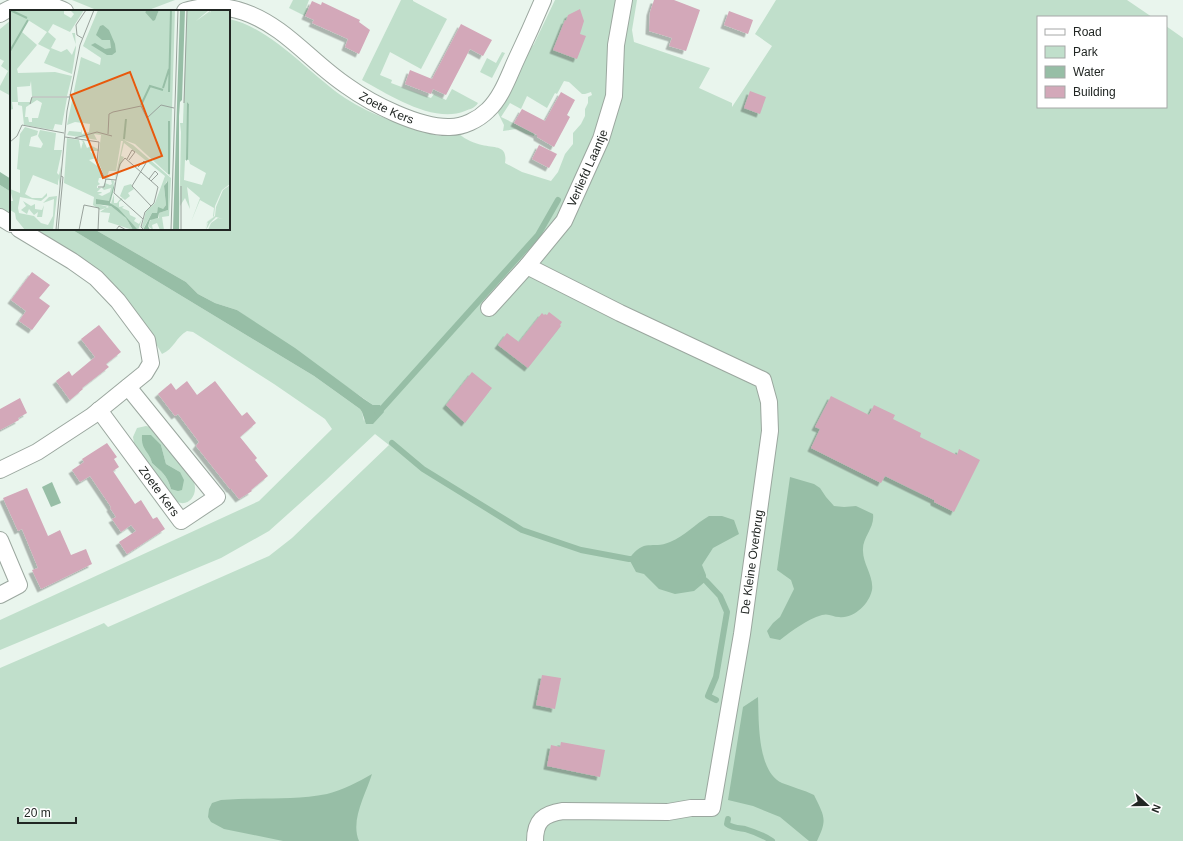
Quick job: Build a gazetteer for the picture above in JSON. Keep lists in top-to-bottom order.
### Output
{
  "streets": {
    "street": ["Zoete Kers", "Verliefd Laantje", "De Kleine Overbrug"]
  },
  "crossings": [
    ["Verliefd Laantje", "De Kleine Overbrug"]
  ],
  "legend": [
    "Road",
    "Park",
    "Water",
    "Building"
  ],
  "scale_bar": "20 m",
  "north": "right"
}
